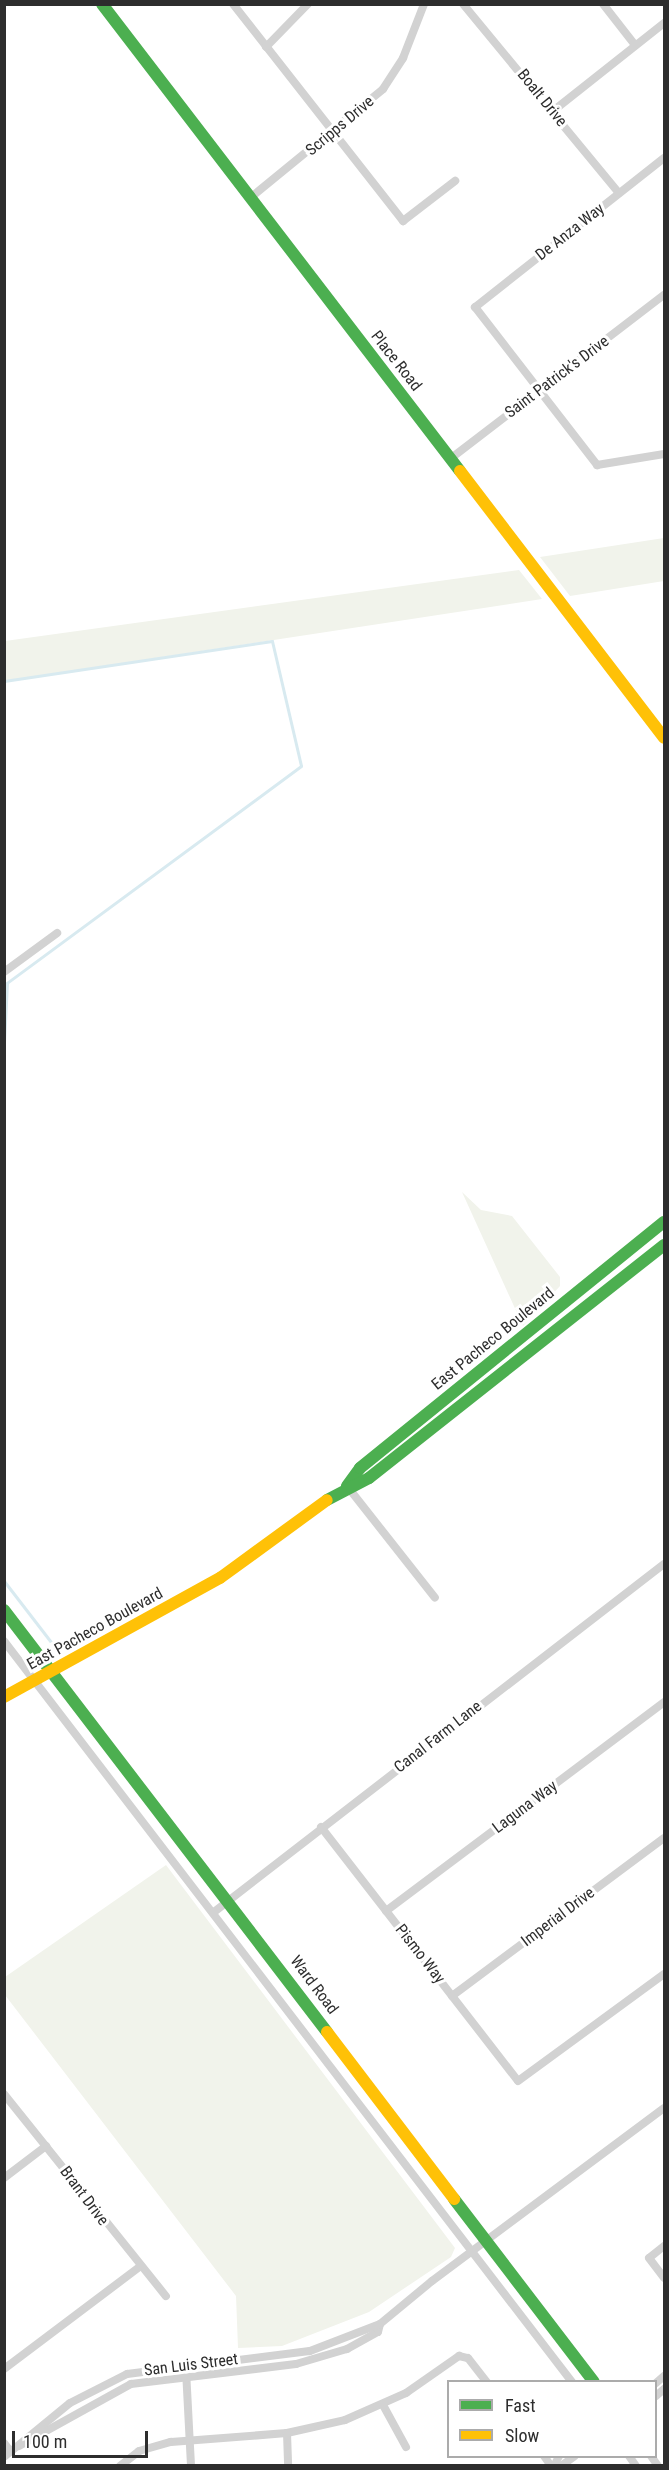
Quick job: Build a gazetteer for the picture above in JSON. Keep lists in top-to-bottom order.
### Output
{
  "streets": {
    "main road": ["Place Road", "East Pacheco Boulevard", "Ward Road"],
    "street": [
      "Boalt Drive",
      "Scripps Drive",
      "De Anza Way",
      "Saint Patrick's Drive",
      "Canal Farm Lane",
      "Laguna Way",
      "Imperial Drive",
      "Pismo Way",
      "Brant Drive",
      "San Luis Street"
    ]
  },
  "crossings": [
    ["Boalt Drive", "De Anza Way"],
    ["Scripps Drive", "Place Road"],
    ["De Anza Way", "Saint Patrick's Drive"],
    ["Place Road", "Saint Patrick's Drive"],
    ["East Pacheco Boulevard", "Ward Road"],
    ["Canal Farm Lane", "Pismo Way"],
    ["Canal Farm Lane", "Ward Road"],
    ["Laguna Way", "Pismo Way"],
    ["Imperial Drive", "Pismo Way"],
    ["Ward Road", "San Luis Street"]
  ],
  "legend": ["Fast", "Slow"],
  "scale_bar": "100 m"
}
